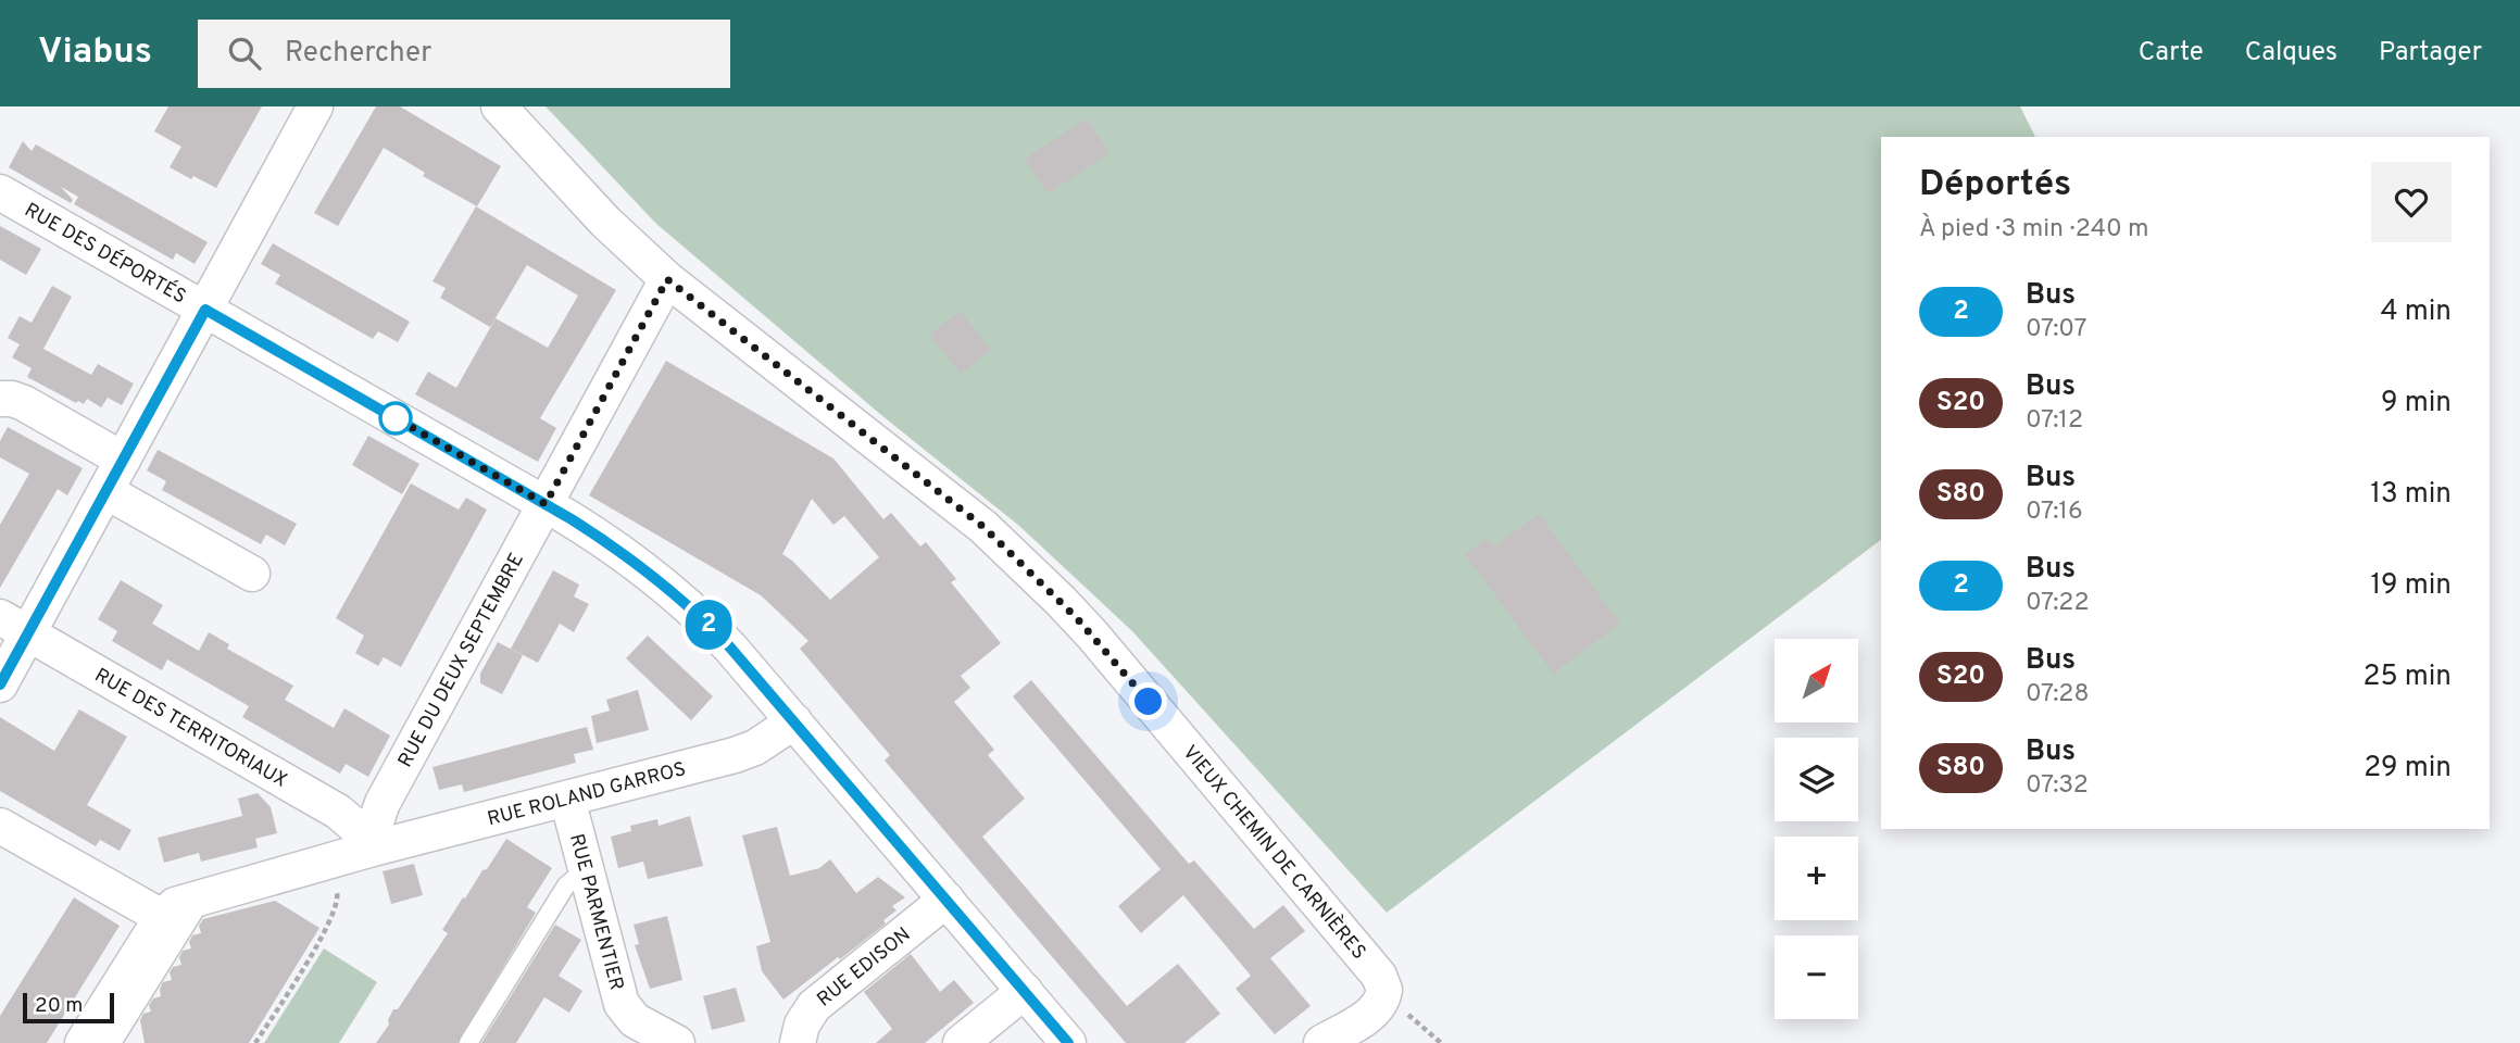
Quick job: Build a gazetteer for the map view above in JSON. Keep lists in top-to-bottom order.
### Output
{
  "streets": {
    "street": [
      "RUE DES DÉPORTÉS",
      "RUE DU DEUX SEPTEMBRE",
      "RUE DES TERRITORIAUX",
      "RUE ROLAND GARROS",
      "VIEUX CHEMIN DE CARNIÈRES",
      "RUE PARMENTIER",
      "RUE EDISON"
    ]
  },
  "crossings": [
    ["RUE DES DÉPORTÉS", "RUE DU DEUX SEPTEMBRE"],
    ["RUE DES DÉPORTÉS", "RUE ROLAND GARROS"],
    ["RUE DES DÉPORTÉS", "RUE EDISON"],
    ["RUE DU DEUX SEPTEMBRE", "RUE DES TERRITORIAUX"],
    ["RUE DU DEUX SEPTEMBRE", "RUE ROLAND GARROS"],
    ["RUE DU DEUX SEPTEMBRE", "VIEUX CHEMIN DE CARNIÈRES"],
    ["RUE DES TERRITORIAUX", "RUE ROLAND GARROS"],
    ["RUE ROLAND GARROS", "RUE PARMENTIER"]
  ],
  "lines": ["bus line 2"],
  "scale_bar": "20 m",
  "north": "top right",
  "page": {
    "header": "Viabus",
    "search": "Rechercher",
    "nav": ["Carte", "Calques", "Partager"],
    "on_map": "2",
    "heading": ["Déportés", "À pied · 3 min · 240 m"],
    "list": [
      {
        "mark": "2",
        "name": "Bus",
        "note": "07:07",
        "value": "4 min"
      },
      {
        "mark": "S20",
        "name": "Bus",
        "note": "07:12",
        "value": "9 min"
      },
      {
        "mark": "S80",
        "name": "Bus",
        "note": "07:16",
        "value": "13 min"
      },
      {
        "mark": "2",
        "name": "Bus",
        "note": "07:22",
        "value": "19 min"
      },
      {
        "mark": "S20",
        "name": "Bus",
        "note": "07:28",
        "value": "25 min"
      },
      {
        "mark": "S80",
        "name": "Bus",
        "note": "07:32",
        "value": "29 min"
      }
    ],
    "map_buttons": ["+", "−"],
    "scale": "20 m"
  }
}
